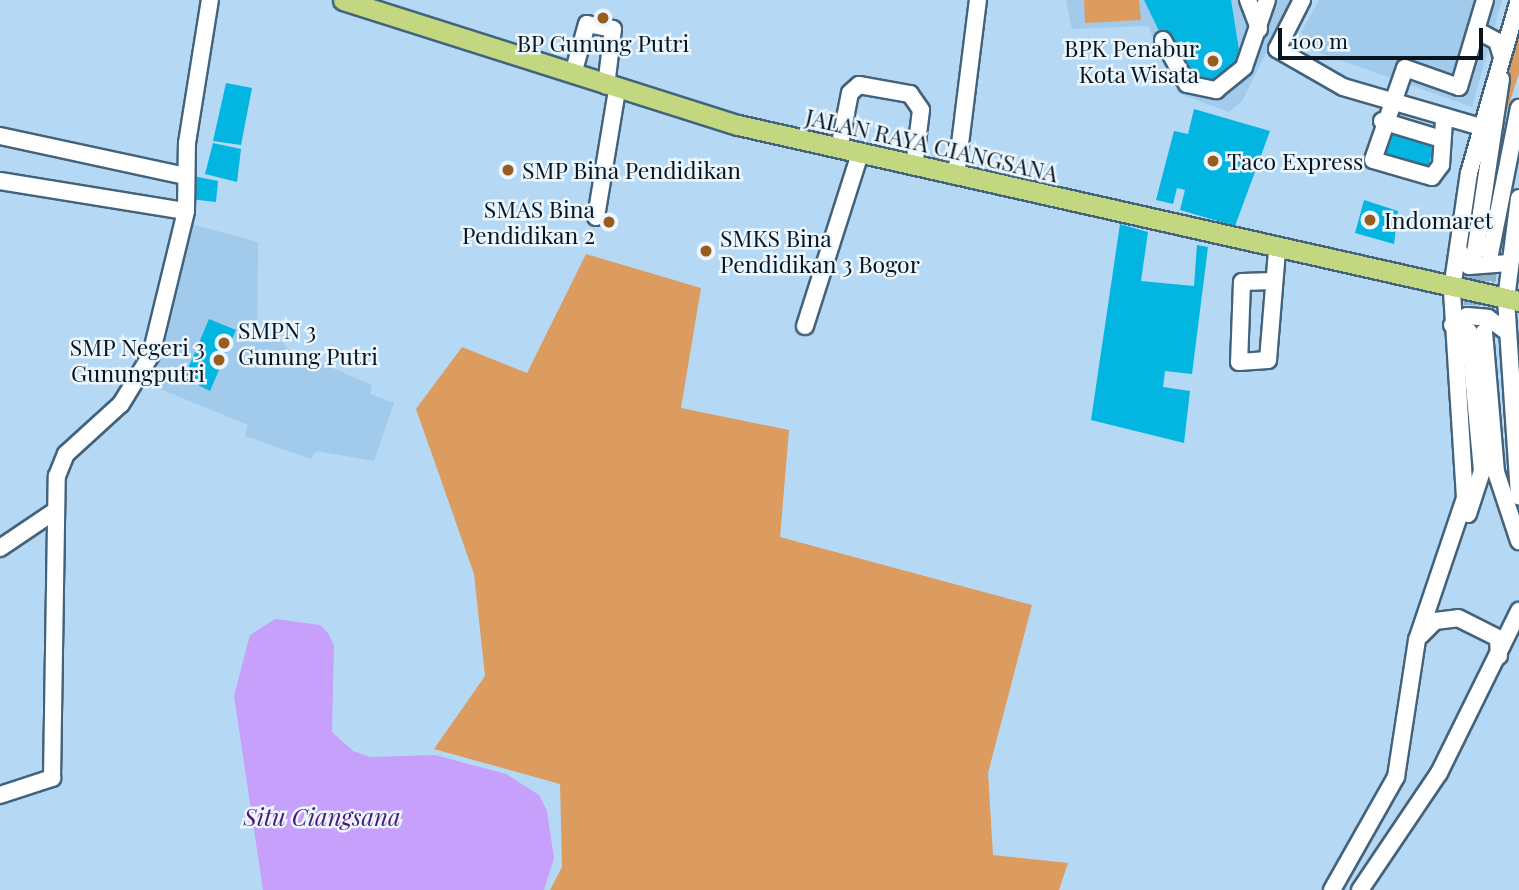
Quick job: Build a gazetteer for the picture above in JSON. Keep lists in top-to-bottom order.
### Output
{
  "streets": {
    "main road": ["JALAN RAYA CIANGSANA"]
  },
  "water": ["Situ Ciangsana"],
  "places": [
    "BP Gunung Putri",
    "BPK Penabur Kota Wisata",
    "Taco Express",
    "SMP Bina Pendidikan",
    "Indomaret",
    "SMAS Bina Pendidikan 2",
    "SMKS Bina Pendidikan 3 Bogor",
    "SMPN 3 Gunung Putri",
    "SMP Negeri 3 Gunungputri"
  ],
  "scale_bar": "100 m"
}
